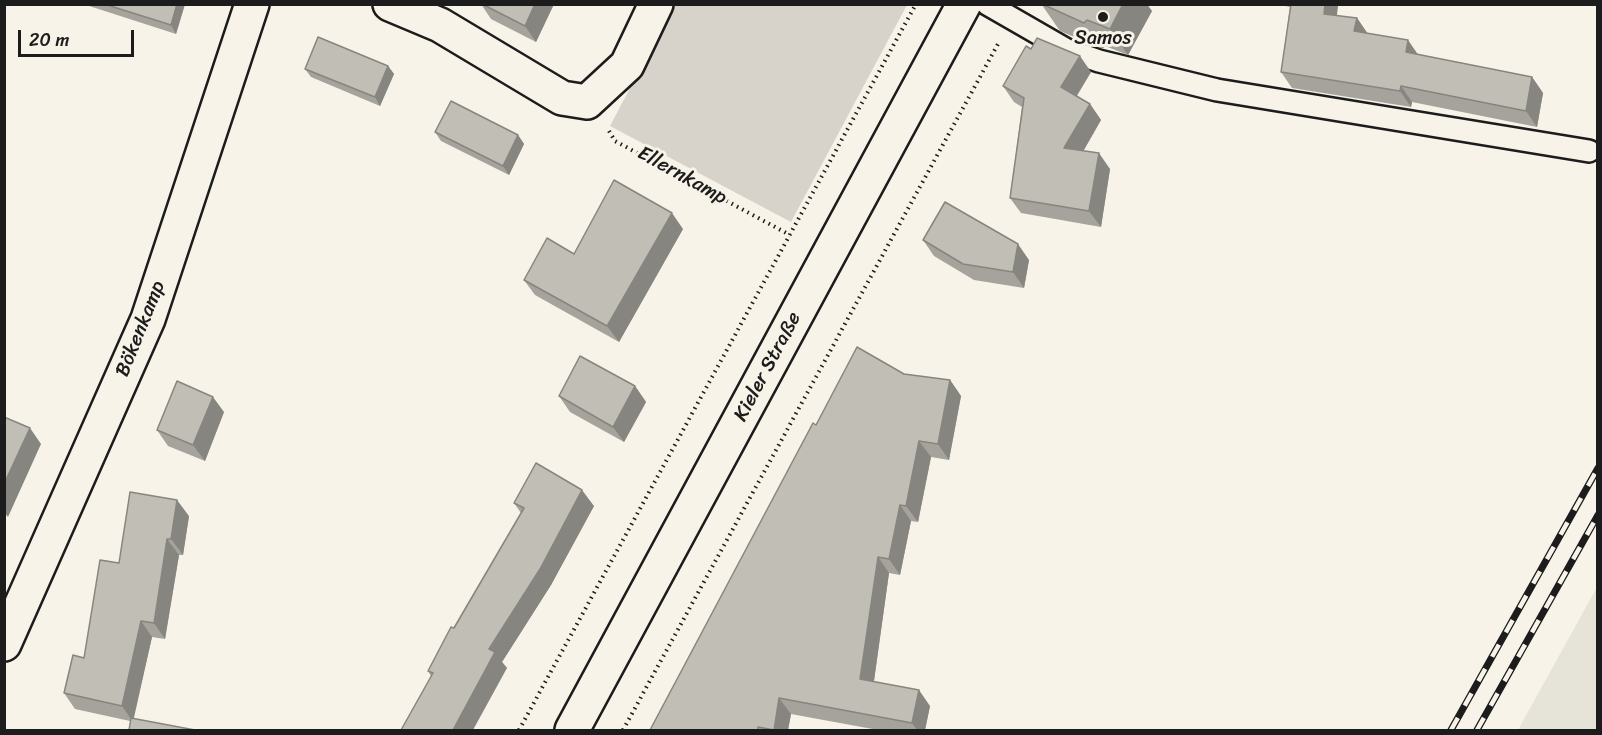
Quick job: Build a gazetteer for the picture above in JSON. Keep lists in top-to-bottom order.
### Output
{
  "streets": {
    "street": ["Bökenkamp", "Kieler Straße"],
    "path": ["Ellernkamp"]
  },
  "places": ["Samos"],
  "scale_bar": "20 m"
}
